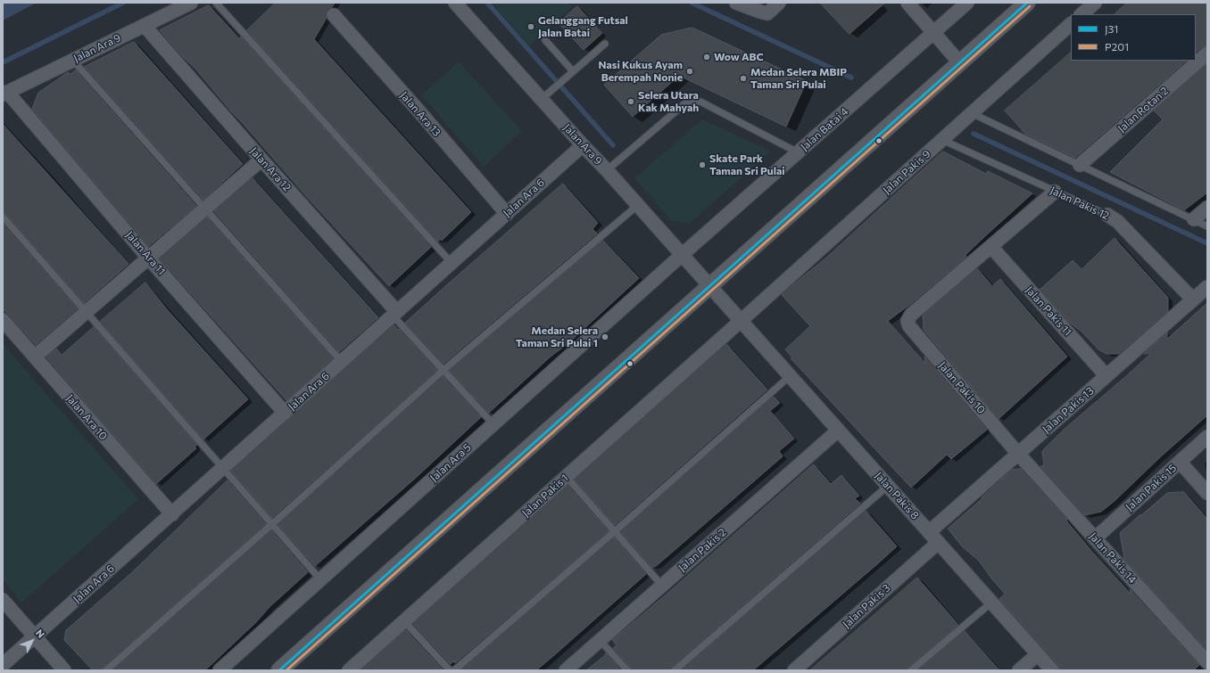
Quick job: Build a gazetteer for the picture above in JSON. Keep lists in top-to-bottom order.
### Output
{
  "streets": {
    "street": [
      "Jalan Ara 9",
      "Jalan Rotan 2",
      "Jalan Ara 13",
      "Jalan Batai 4",
      "Jalan Ara 12",
      "Jalan Pakis 9",
      "Jalan Ara 6",
      "Jalan Pakis 12",
      "Jalan Ara 11",
      "Jalan Pakis 11",
      "Jalan Pakis 10",
      "Jalan Pakis 13",
      "Jalan Ara 10",
      "Jalan Ara 5",
      "Jalan Pakis 15",
      "Jalan Pakis 1",
      "Jalan Pakis 8",
      "Jalan Pakis 2",
      "Jalan Pakis 14",
      "Jalan Pakis 3"
    ]
  },
  "crossings": [
    ["Jalan Ara 9", "Jalan Batai 4"],
    ["Jalan Ara 9", "Jalan Ara 12"],
    ["Jalan Ara 9", "Jalan Pakis 9"],
    ["Jalan Ara 9", "Jalan Ara 6"],
    ["Jalan Ara 9", "Jalan Ara 11"],
    ["Jalan Ara 9", "Jalan Ara 5"],
    ["Jalan Ara 9", "Jalan Pakis 1"],
    ["Jalan Ara 9", "Jalan Pakis 8"],
    ["Jalan Ara 13", "Jalan Ara 6"],
    ["Jalan Batai 4", "Jalan Ara 5"],
    ["Jalan Ara 12", "Jalan Ara 6"],
    ["Jalan Pakis 9", "Jalan Pakis 12"],
    ["Jalan Pakis 9", "Jalan Pakis 1"],
    ["Jalan Pakis 9", "Jalan Pakis 8"],
    ["Jalan Ara 6", "Jalan Ara 11"],
    ["Jalan Ara 6", "Jalan Ara 10"],
    ["Jalan Pakis 12", "Jalan Pakis 13"],
    ["Jalan Pakis 11", "Jalan Pakis 10"],
    ["Jalan Pakis 11", "Jalan Pakis 13"],
    ["Jalan Pakis 10", "Jalan Pakis 13"],
    ["Jalan Pakis 10", "Jalan Pakis 14"],
    ["Jalan Pakis 13", "Jalan Pakis 8"],
    ["Jalan Pakis 13", "Jalan Pakis 14"],
    ["Jalan Pakis 15", "Jalan Pakis 14"],
    ["Jalan Pakis 1", "Jalan Pakis 8"],
    ["Jalan Pakis 8", "Jalan Pakis 2"],
    ["Jalan Pakis 8", "Jalan Pakis 3"]
  ],
  "places": [
    "Gelanggang Futsal Jalan Batai",
    "Wow ABC",
    "Nasi Kukus Ayam Berempah Nonie",
    "Medan Selera MBIP Taman Sri Pulai",
    "Selera Utara Kak Mahyah",
    "Skate Park Taman Sri Pulai",
    "Medan Selera Taman Sri Pulai 1"
  ],
  "lines": ["transit line J31", "transit line P201"],
  "legend": ["J31", "P201"],
  "north": "top right"
}
